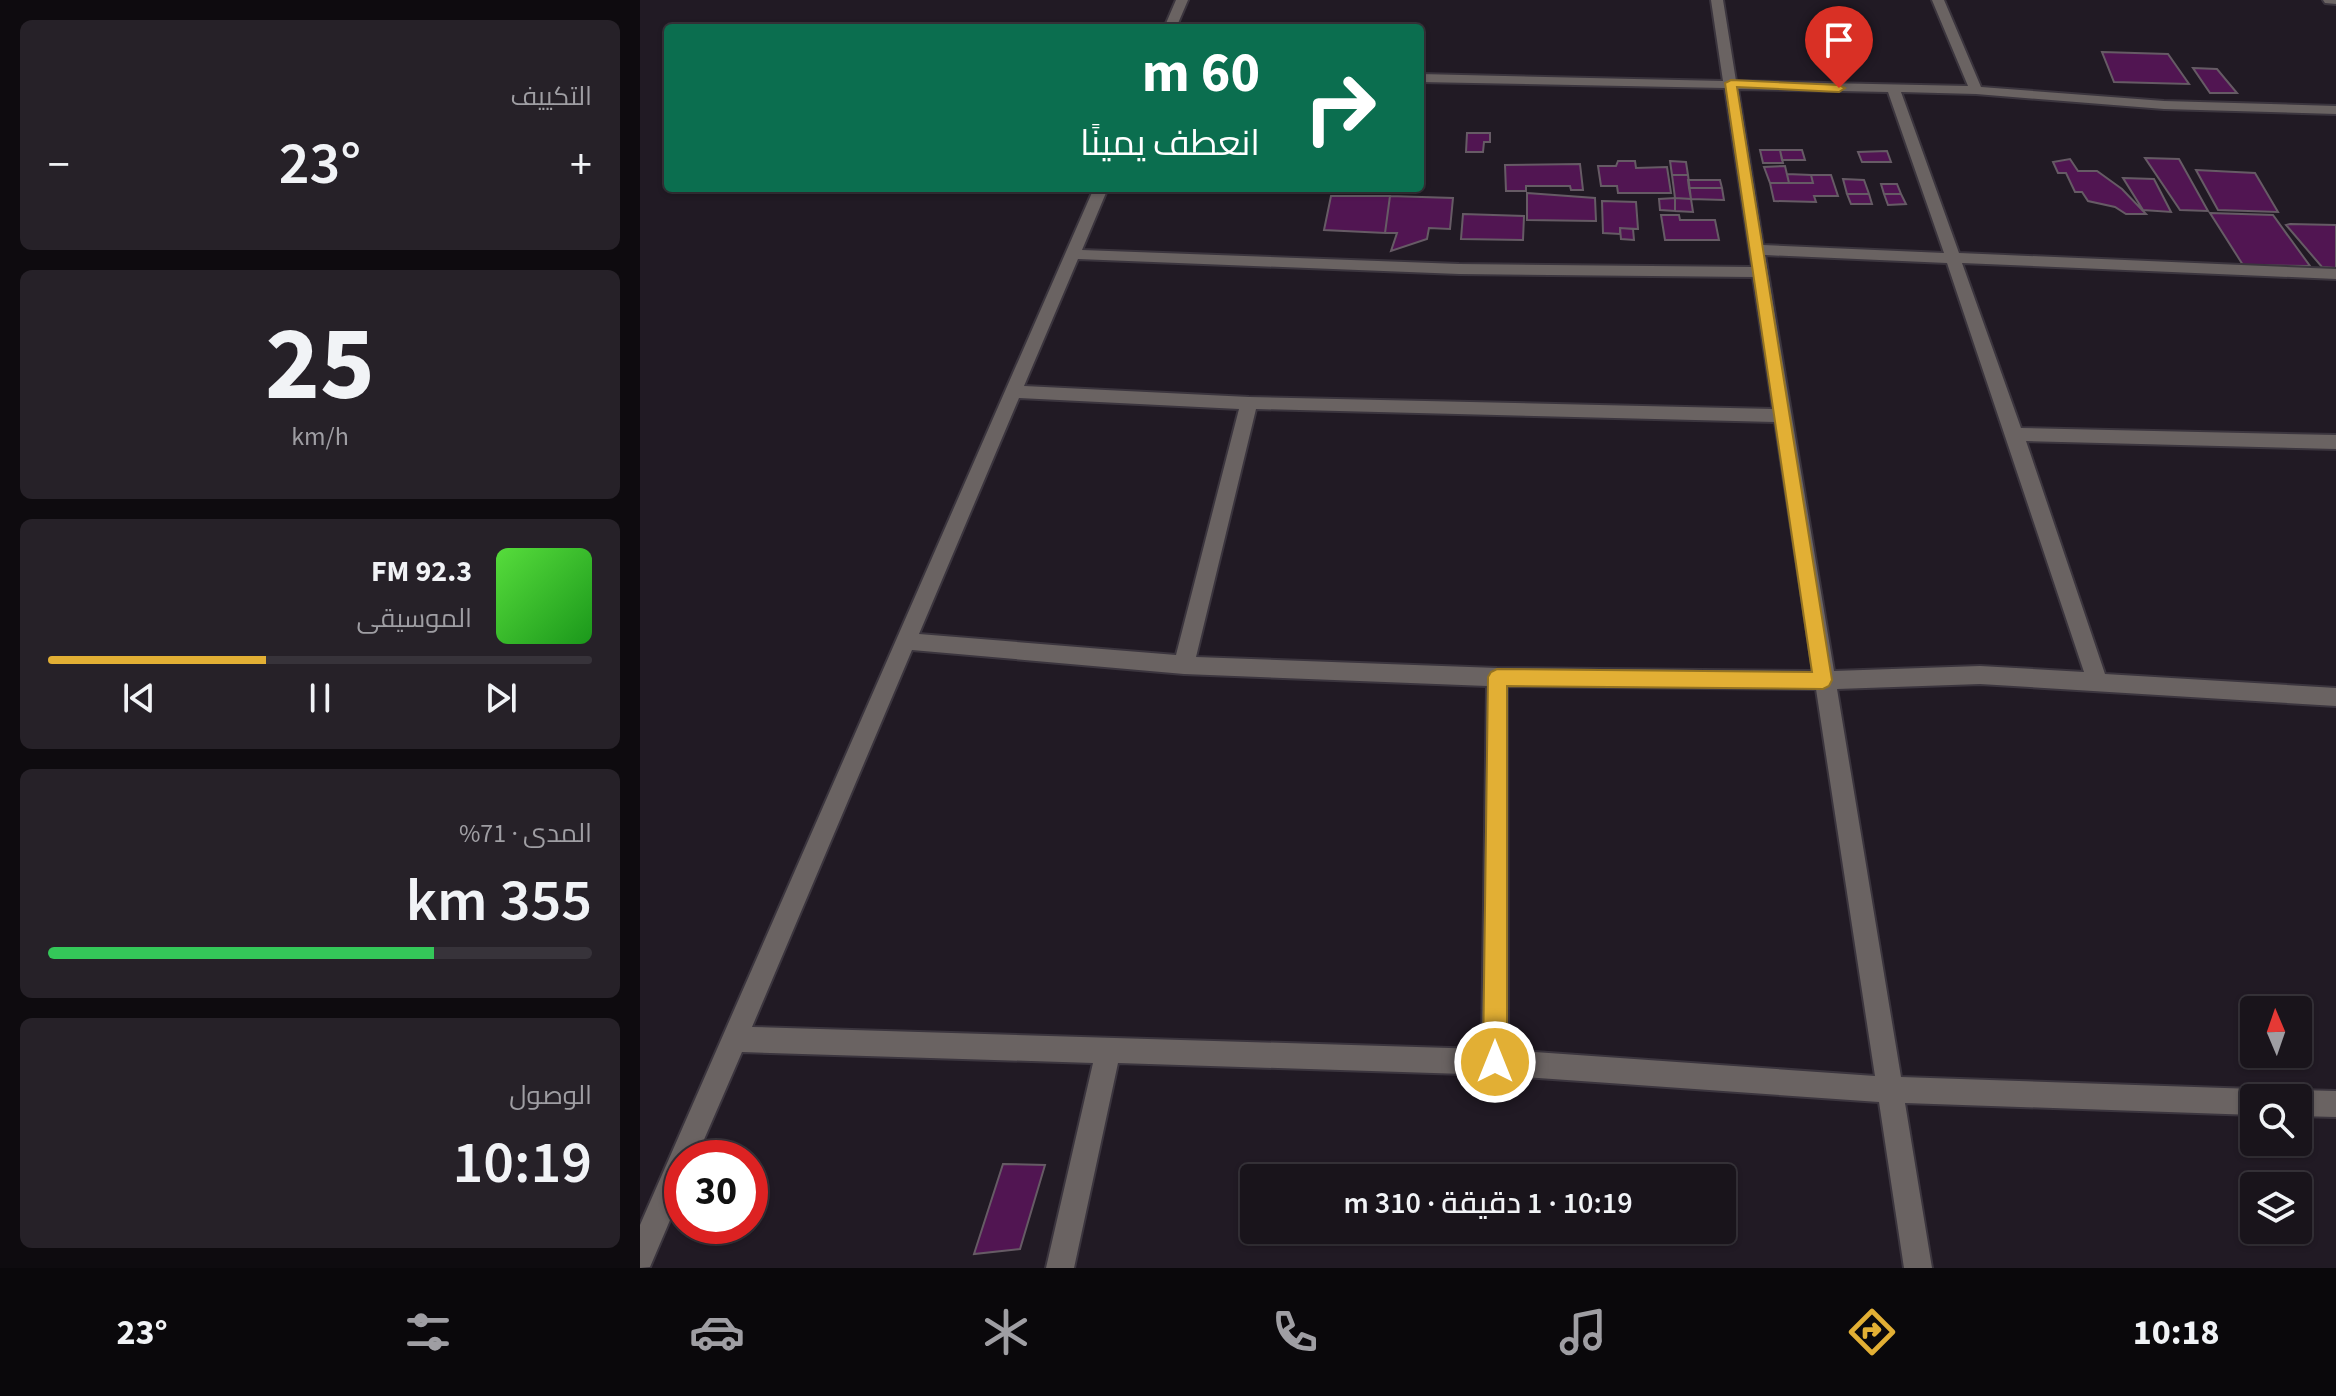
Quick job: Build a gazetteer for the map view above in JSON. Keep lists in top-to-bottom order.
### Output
{
  "north": "top",
  "page": {
    "tile": [
      "التكييف",
      ["25", "km/h"],
      ["المدى · 71%", "355 km"],
      ["الوصول", "10:19"]
    ],
    "turn": ["60 m", "انعطف يمينًا"],
    "heat": ["−", "23°", "+"],
    "song": ["92.3 FM", "الموسيقى"],
    "limit": "30",
    "trip": "10:19 · 1 دقيقة · 310 m",
    "tabs": ["10:18", "23°"]
  }
}
